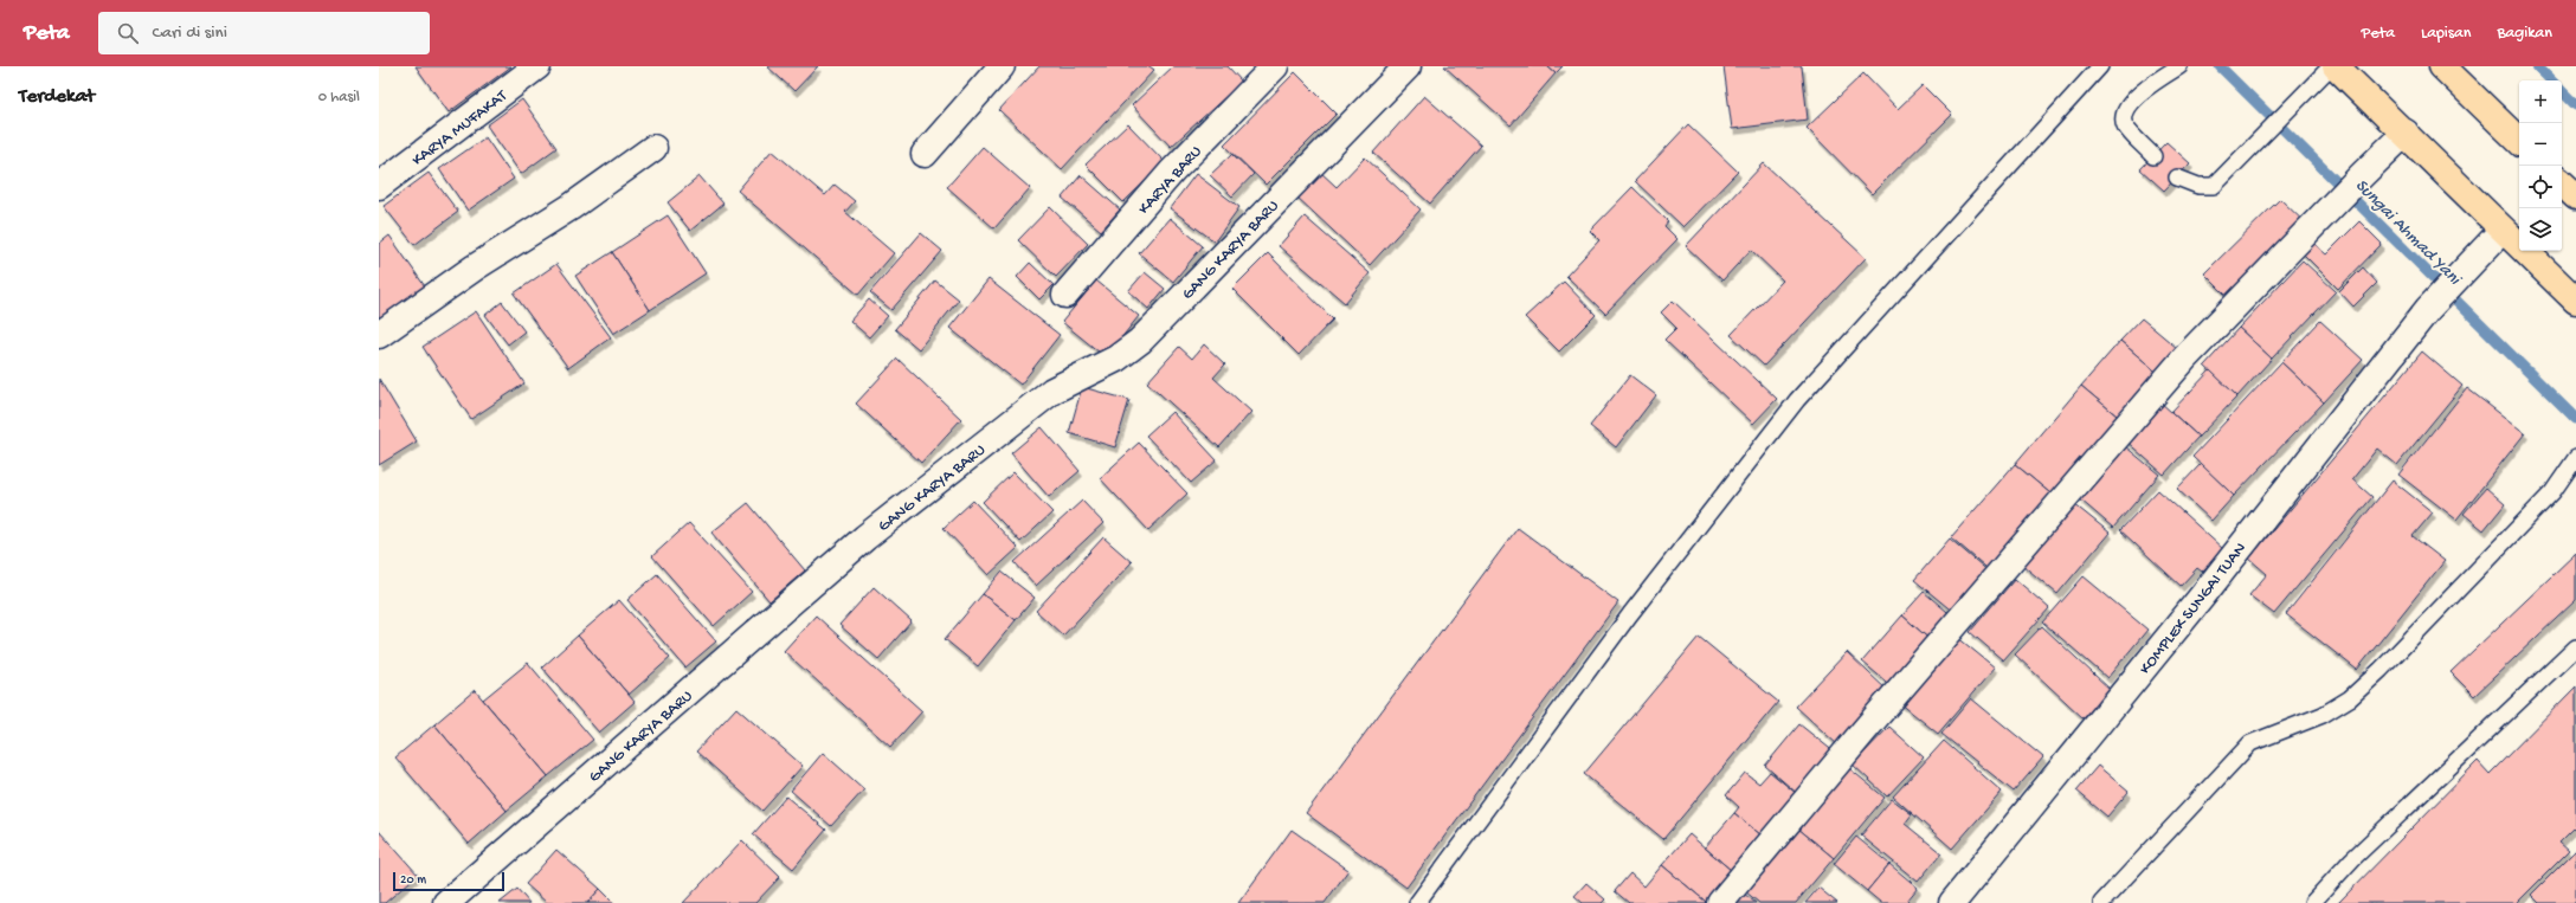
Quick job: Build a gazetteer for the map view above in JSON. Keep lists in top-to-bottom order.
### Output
{
  "streets": {
    "street": [
      "KARYA MUFAKAT",
      "KARYA BARU",
      "GANG KARYA BARU",
      "KOMPLEK SUNGAI TUAN"
    ]
  },
  "water": ["Sungai Ahmad Yani"],
  "scale_bar": "20 m",
  "page": {
    "header": "Peta",
    "search": "Cari di sini",
    "nav": ["Peta", "Lapisan", "Bagikan"],
    "heading": ["Terdekat", "0 hasil"],
    "map_buttons": ["+", "−"],
    "scale": "20 m"
  }
}
